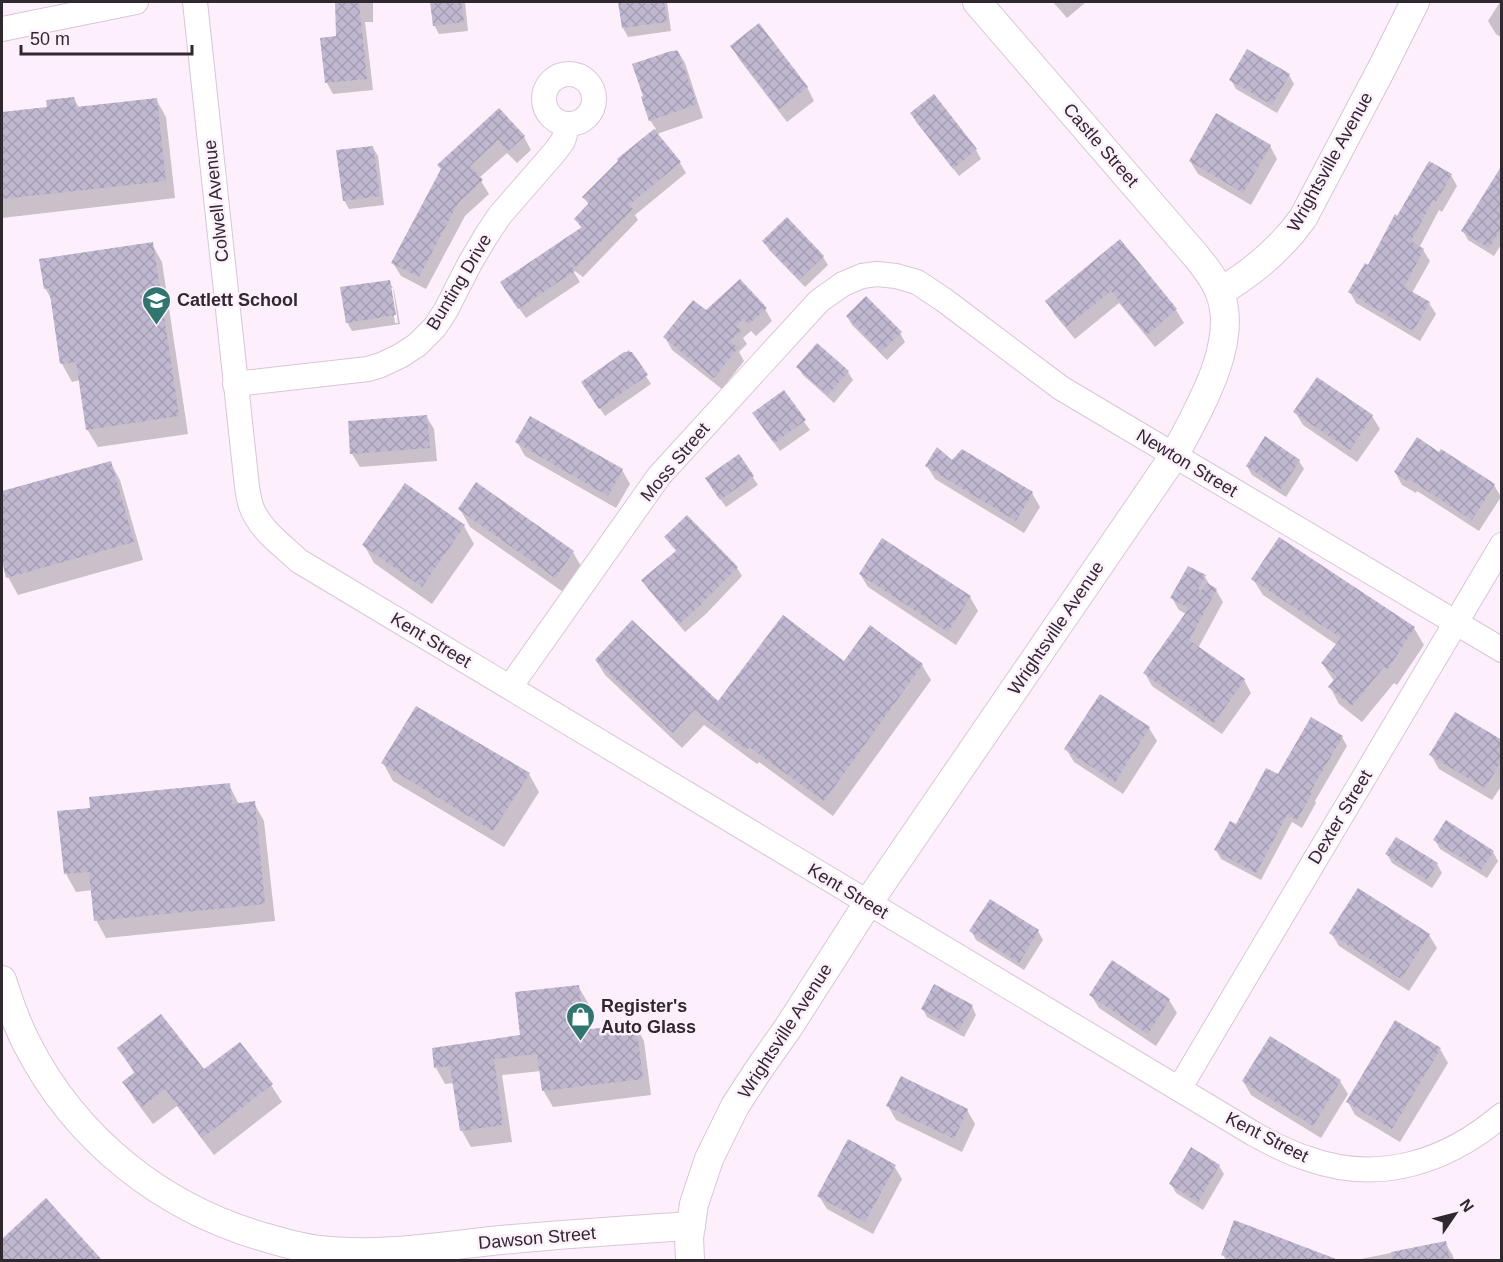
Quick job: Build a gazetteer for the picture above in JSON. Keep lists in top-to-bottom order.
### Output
{
  "streets": {
    "street": [
      "Castle Street",
      "Wrightsville Avenue",
      "Colwell Avenue",
      "Bunting Drive",
      "Moss Street",
      "Newton Street",
      "Kent Street",
      "Dexter Street",
      "Dawson Street"
    ]
  },
  "crossings": [
    ["Castle Street", "Wrightsville Avenue"],
    ["Wrightsville Avenue", "Newton Street"],
    ["Wrightsville Avenue", "Kent Street"],
    ["Wrightsville Avenue", "Dawson Street"],
    ["Colwell Avenue", "Bunting Drive"],
    ["Colwell Avenue", "Kent Street"],
    ["Moss Street", "Newton Street"],
    ["Moss Street", "Kent Street"],
    ["Newton Street", "Dexter Street"],
    ["Kent Street", "Dexter Street"]
  ],
  "places": {
    "school or university": ["Catlett School"],
    "shop": ["Register's Auto Glass"]
  },
  "scale_bar": "50 m",
  "north": "top right"
}
